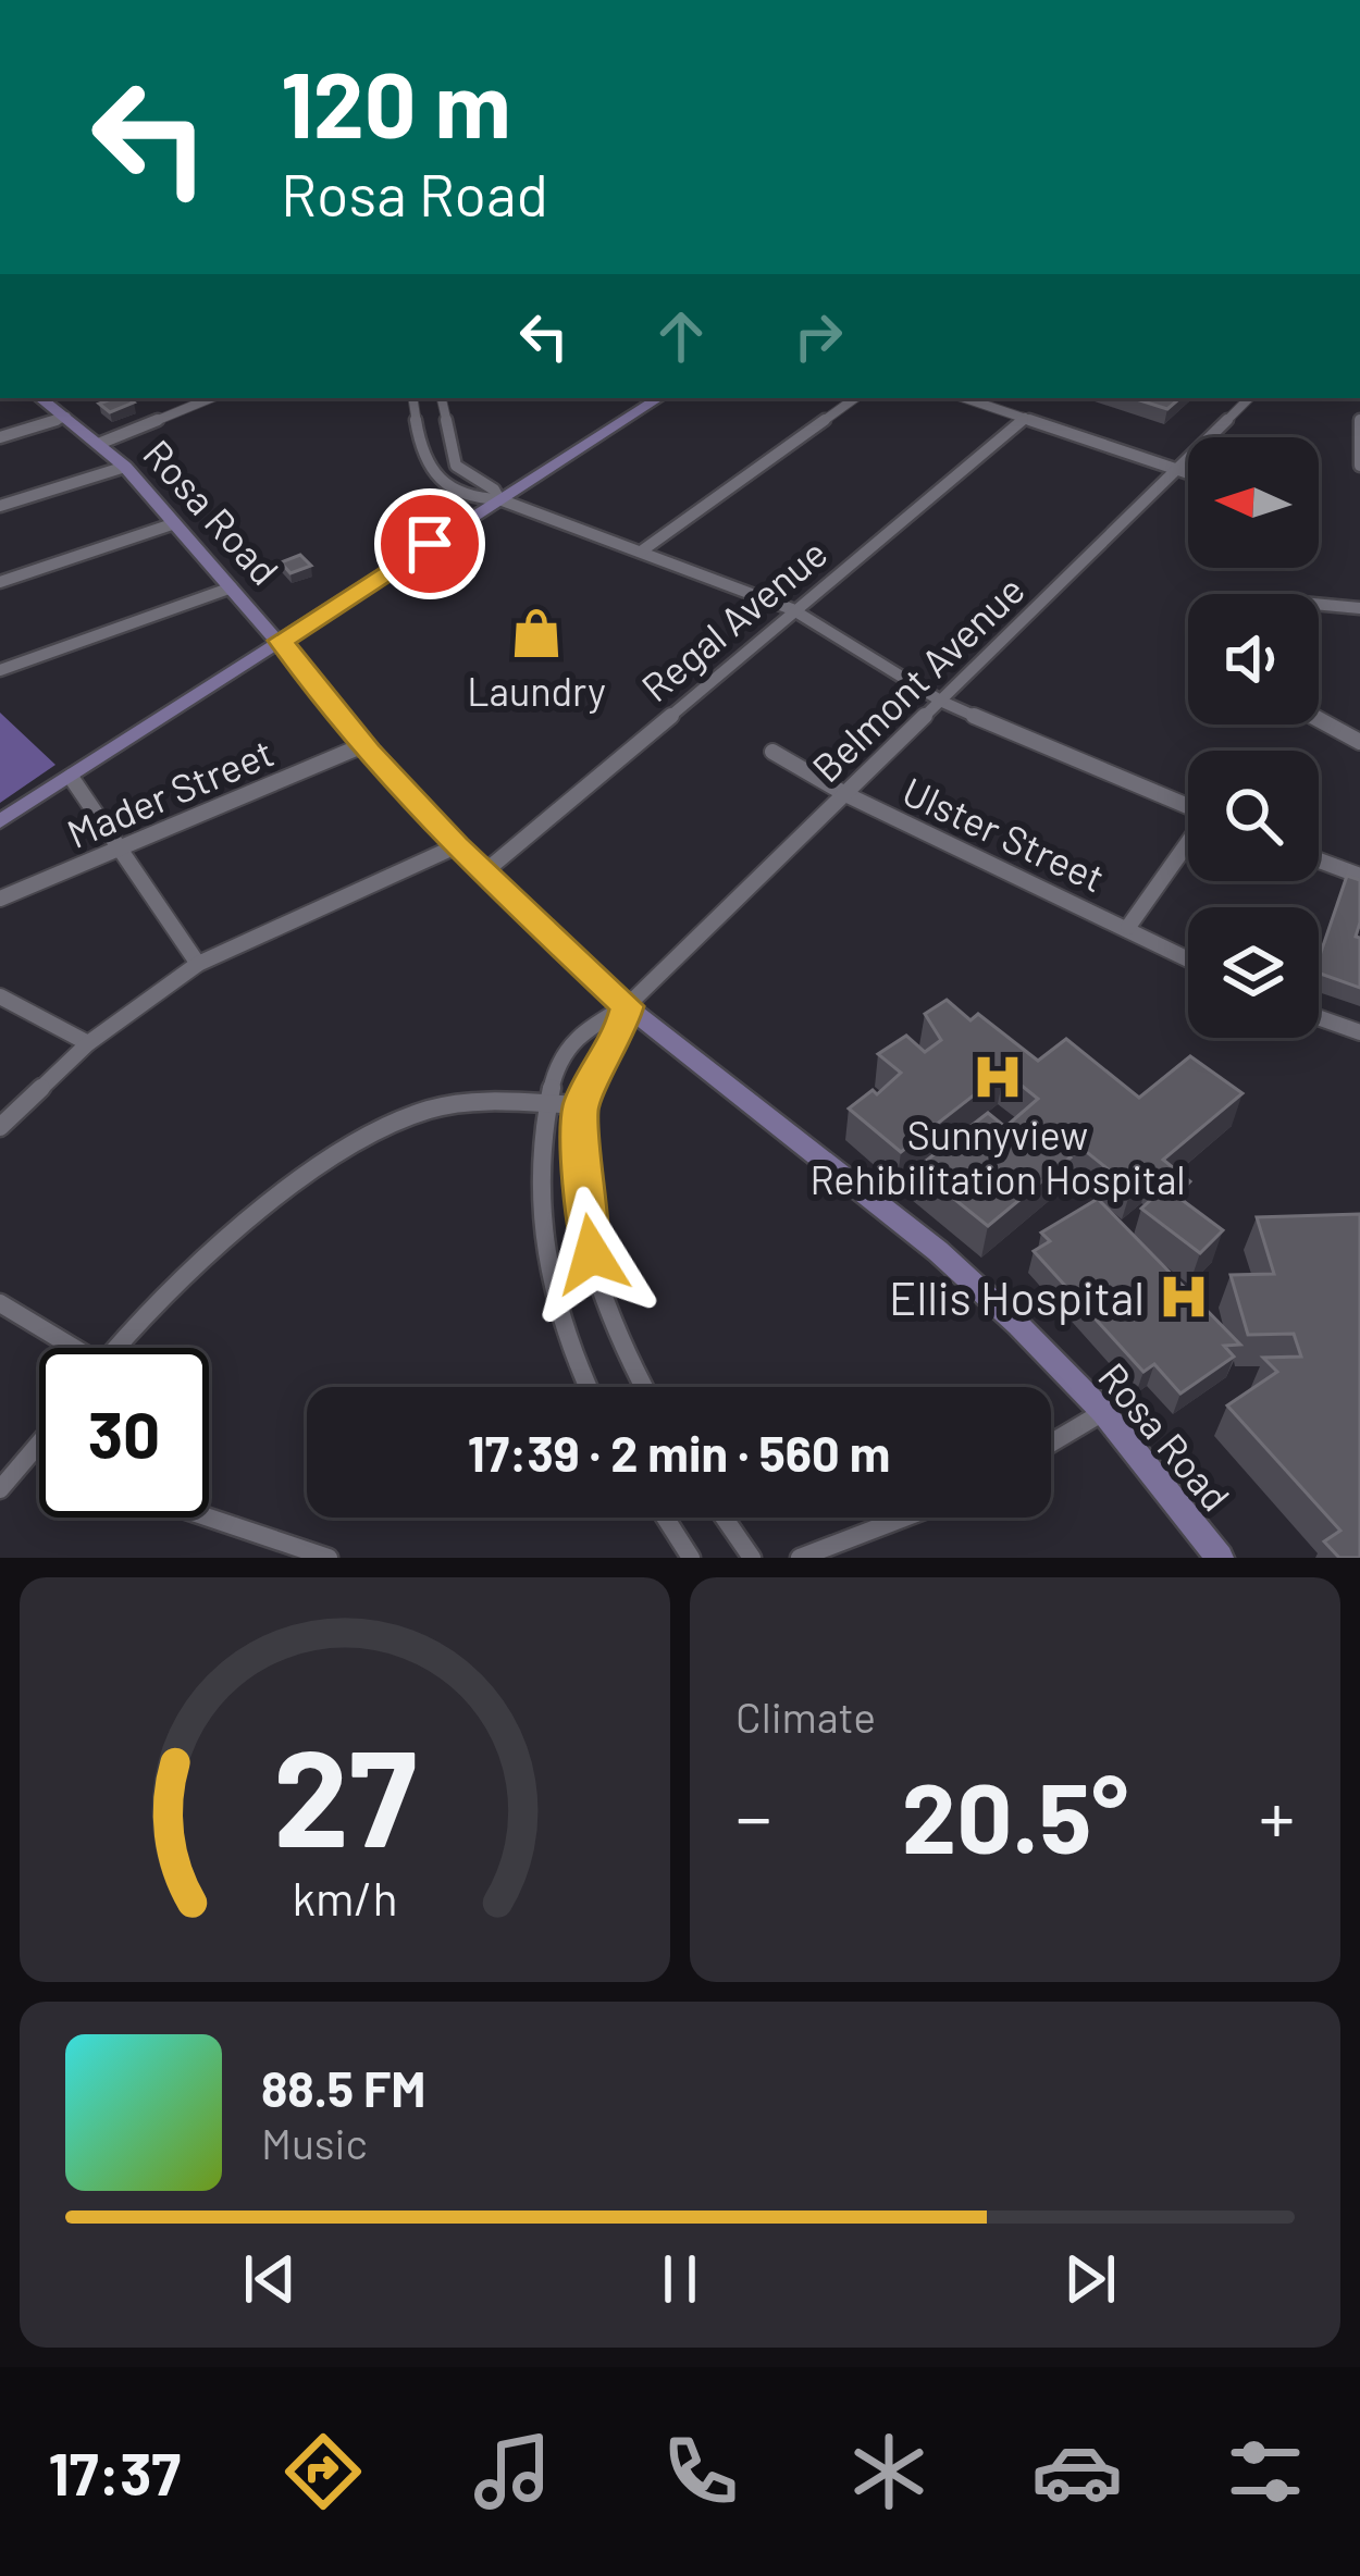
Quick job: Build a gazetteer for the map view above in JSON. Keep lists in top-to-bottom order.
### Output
{
  "streets": {
    "street": [
      "Rosa Road",
      "Regal Avenue",
      "Belmont Avenue",
      "Mader Street",
      "Ulster Street"
    ]
  },
  "crossings": [
    ["Rosa Road", "Regal Avenue"],
    ["Rosa Road", "Belmont Avenue"],
    ["Rosa Road", "Mader Street"],
    ["Belmont Avenue", "Ulster Street"]
  ],
  "places": {
    "shop": ["Laundry"],
    "hospital": ["Sunnyview Rehibilitation Hospital", "Ellis Hospital"]
  },
  "north": "left",
  "page": {
    "turn": ["120 m", "Rosa Road"],
    "limit": "30",
    "trip": "17:39 · 2 min · 560 m",
    "tile": "Climate",
    "heat": ["−", "20.5°", "+"],
    "song": ["88.5 FM", "Music"],
    "tabs": "17:37",
    "gauge": ["27", "km/h"]
  }
}
